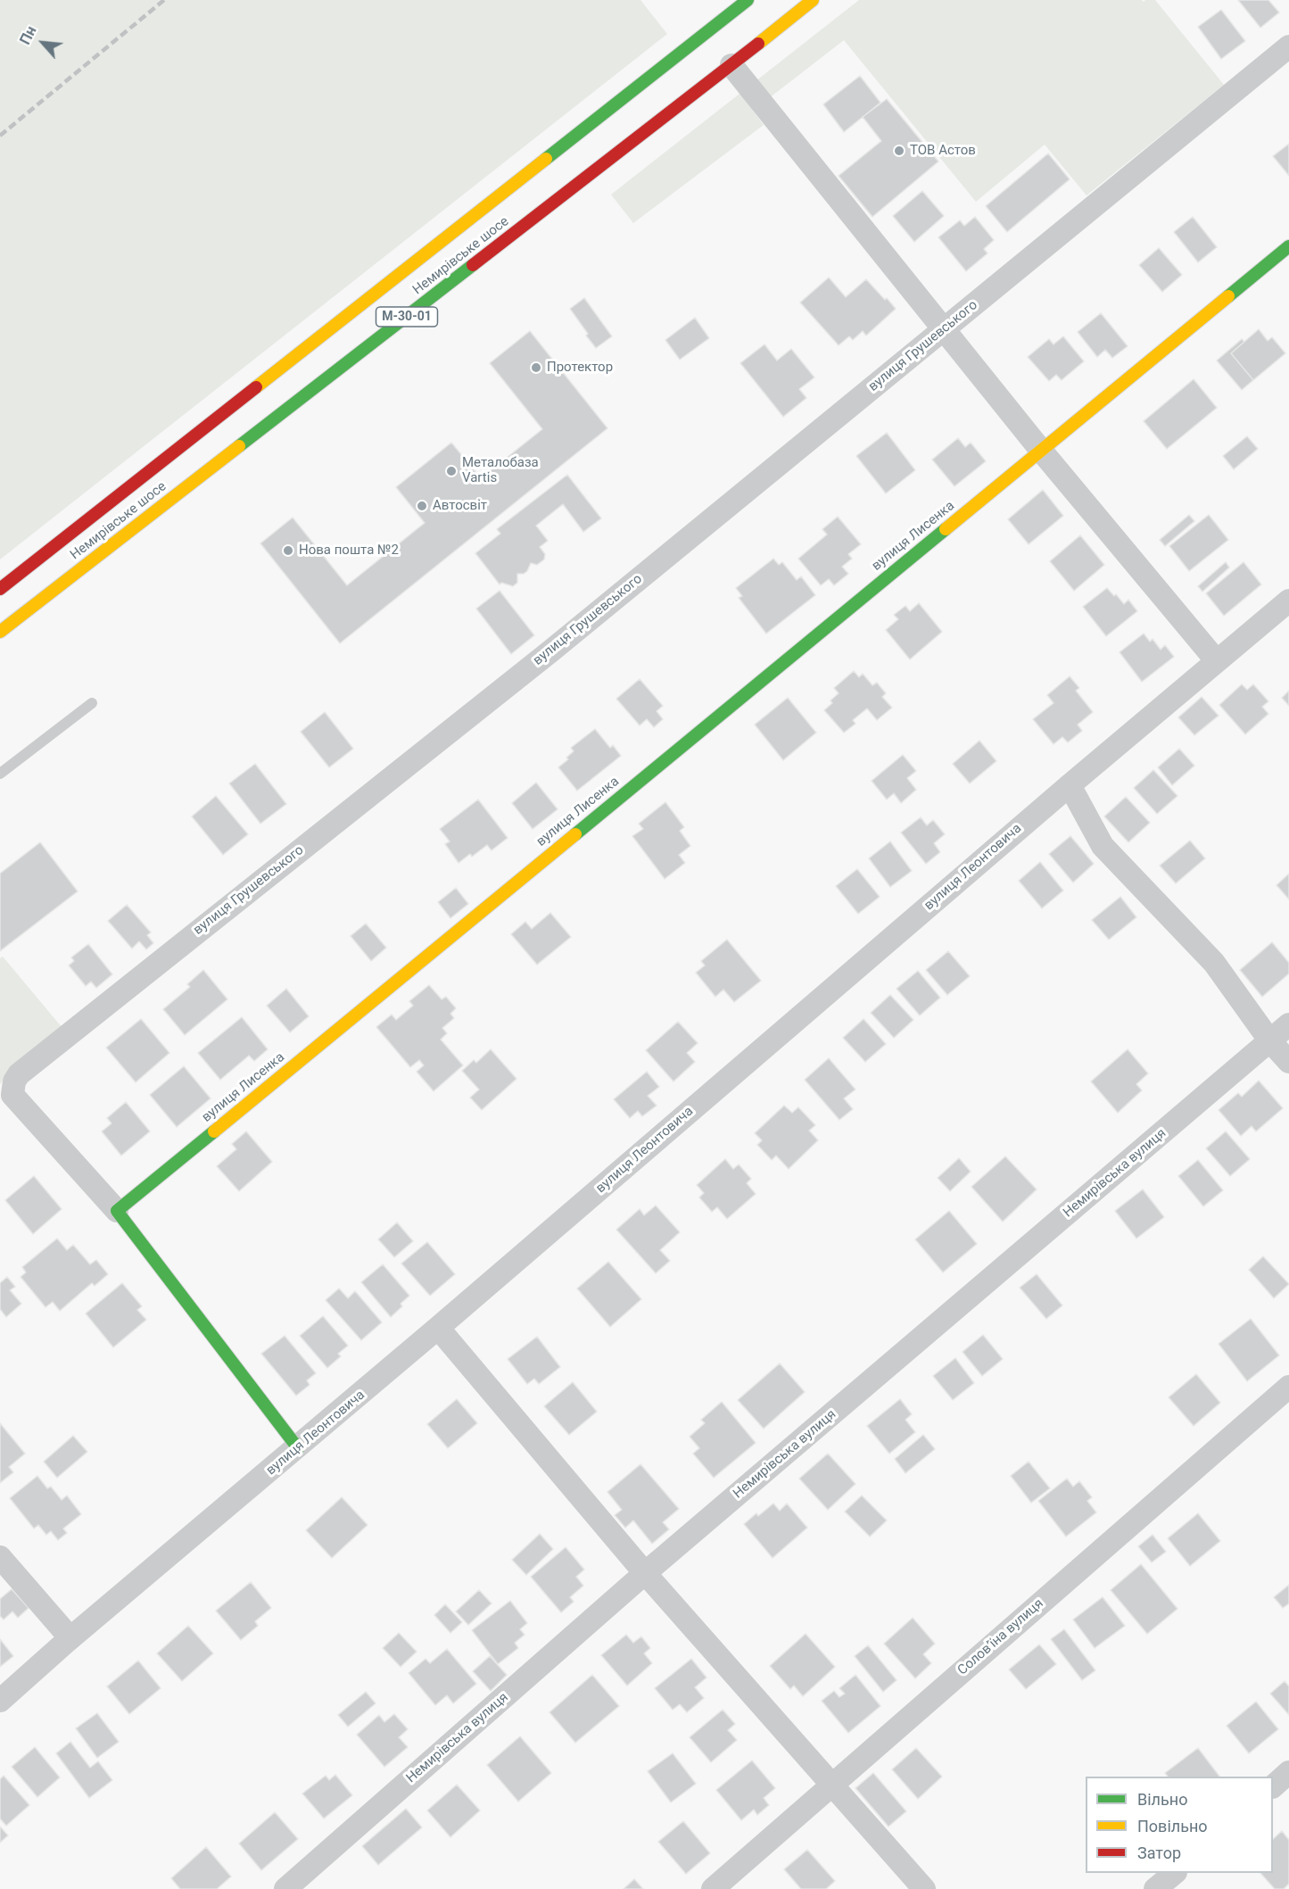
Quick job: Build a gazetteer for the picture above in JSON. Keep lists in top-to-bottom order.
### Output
{
  "streets": {
    "main road": ["Немирівське шосе", "М-30-01", "вулиця Лисенка"],
    "street": [
      "вулиця Грушевського",
      "вулиця Леонтовича",
      "Немирівська вулиця",
      "Соловʼїна вулиця"
    ]
  },
  "crossings": [
    ["вулиця Грушевського", "вулиця Лисенка"]
  ],
  "places": [
    "ТОВ Астов",
    "Протектор",
    "Металобаза Vartis",
    "Автосвіт",
    "Нова пошта №2"
  ],
  "legend": ["Вільно", "Повільно", "Затор"],
  "north": "top left"
}
